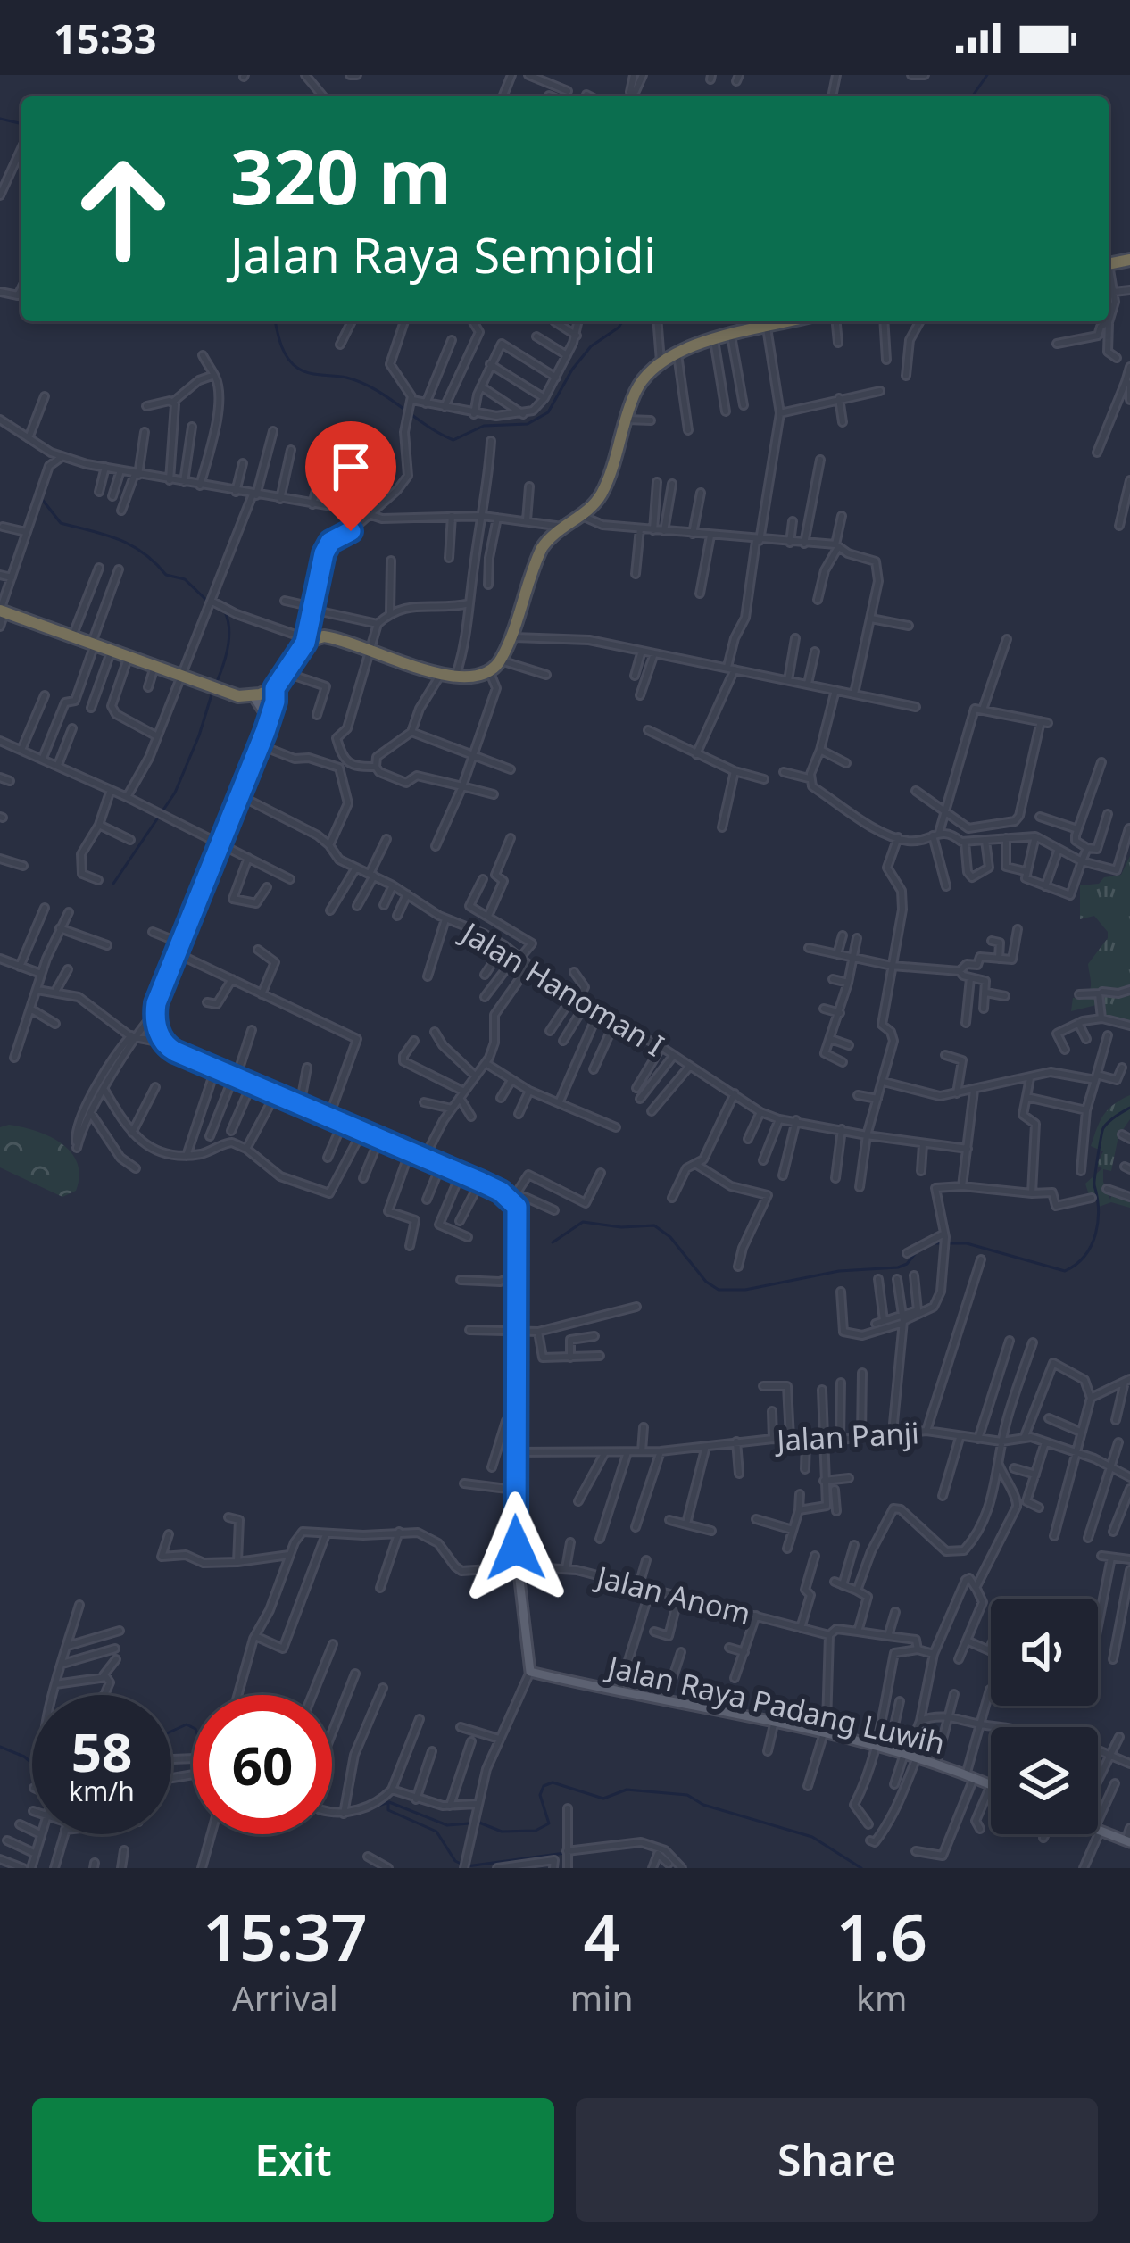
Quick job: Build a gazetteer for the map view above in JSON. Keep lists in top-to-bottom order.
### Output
{
  "streets": {
    "main road": ["Jalan Raya Padang Luwih"],
    "street": ["Jalan Hanoman I", "Jalan Panji", "Jalan Anom"]
  },
  "page": {
    "status": "15:33",
    "turn": ["320 m", "Jalan Raya Sempidi"],
    "speed": "58 km/h",
    "limit": "60",
    "eta": [
      "15:37",
      "Arrival",
      "4",
      "min",
      "1.6",
      "km"
    ],
    "buttons": ["Exit", "Share"]
  }
}
